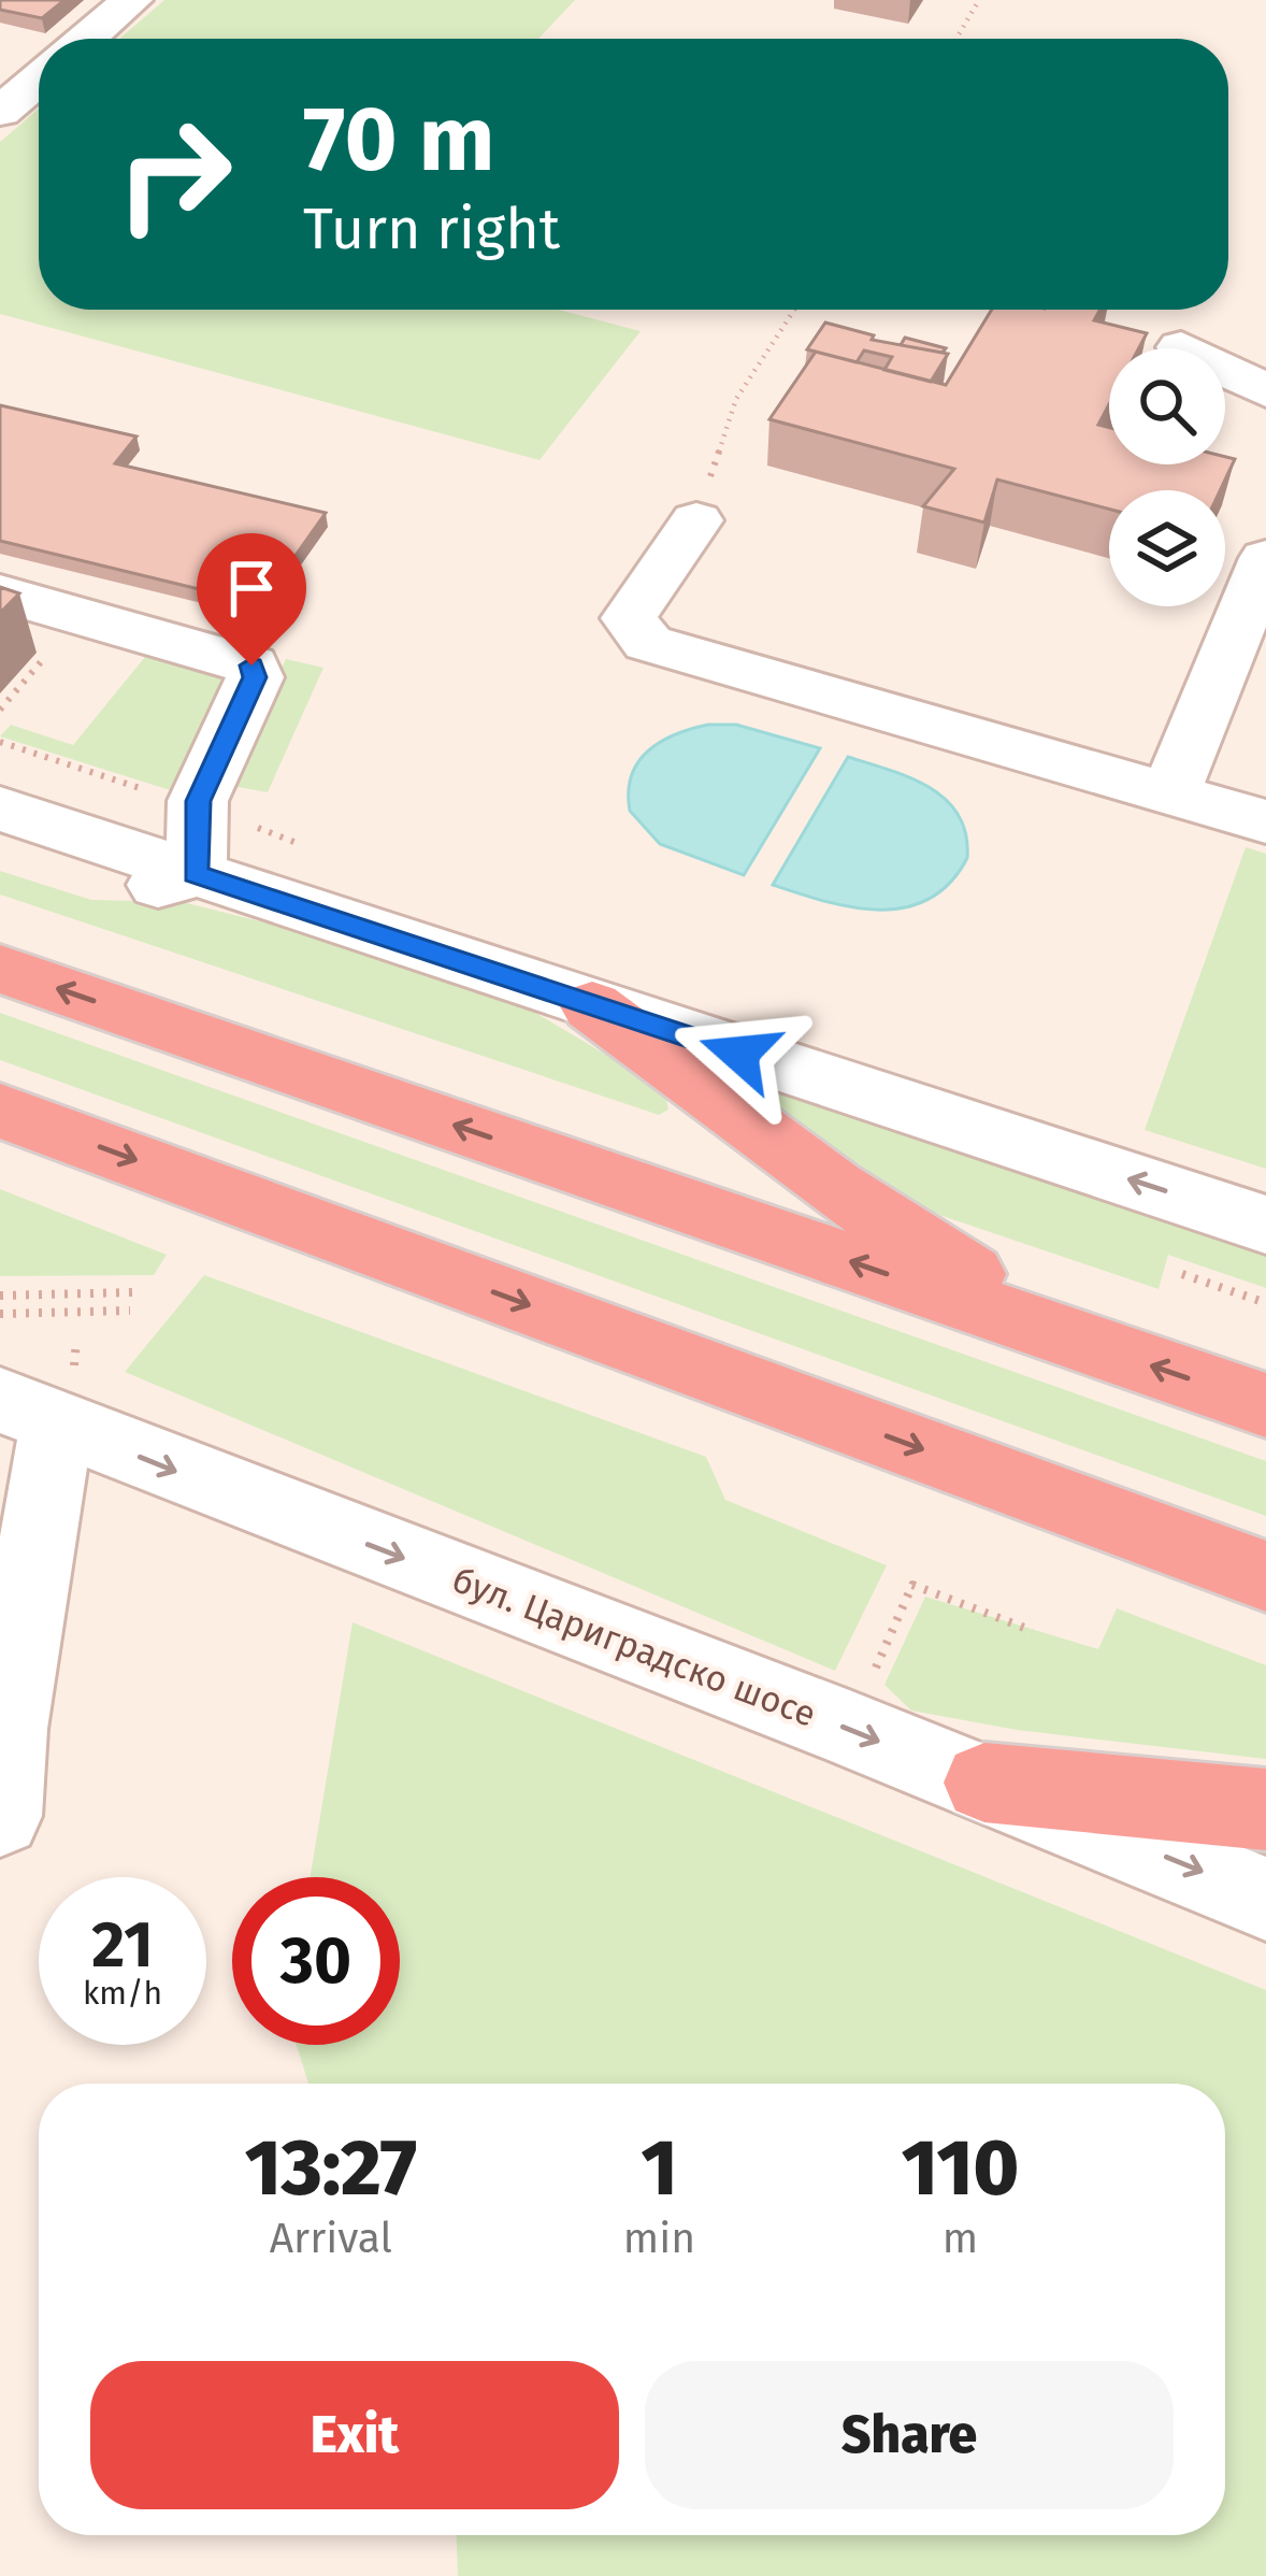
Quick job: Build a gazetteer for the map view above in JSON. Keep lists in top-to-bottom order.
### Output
{
  "streets": {
    "street": ["бул. Цариградско шосе"]
  },
  "page": {
    "turn": ["70 m", "Turn right"],
    "speed": "21 km/h",
    "limit": "30",
    "eta": [
      "13:27",
      "Arrival",
      "1",
      "min",
      "110",
      "m"
    ],
    "buttons": ["Exit", "Share"]
  }
}
